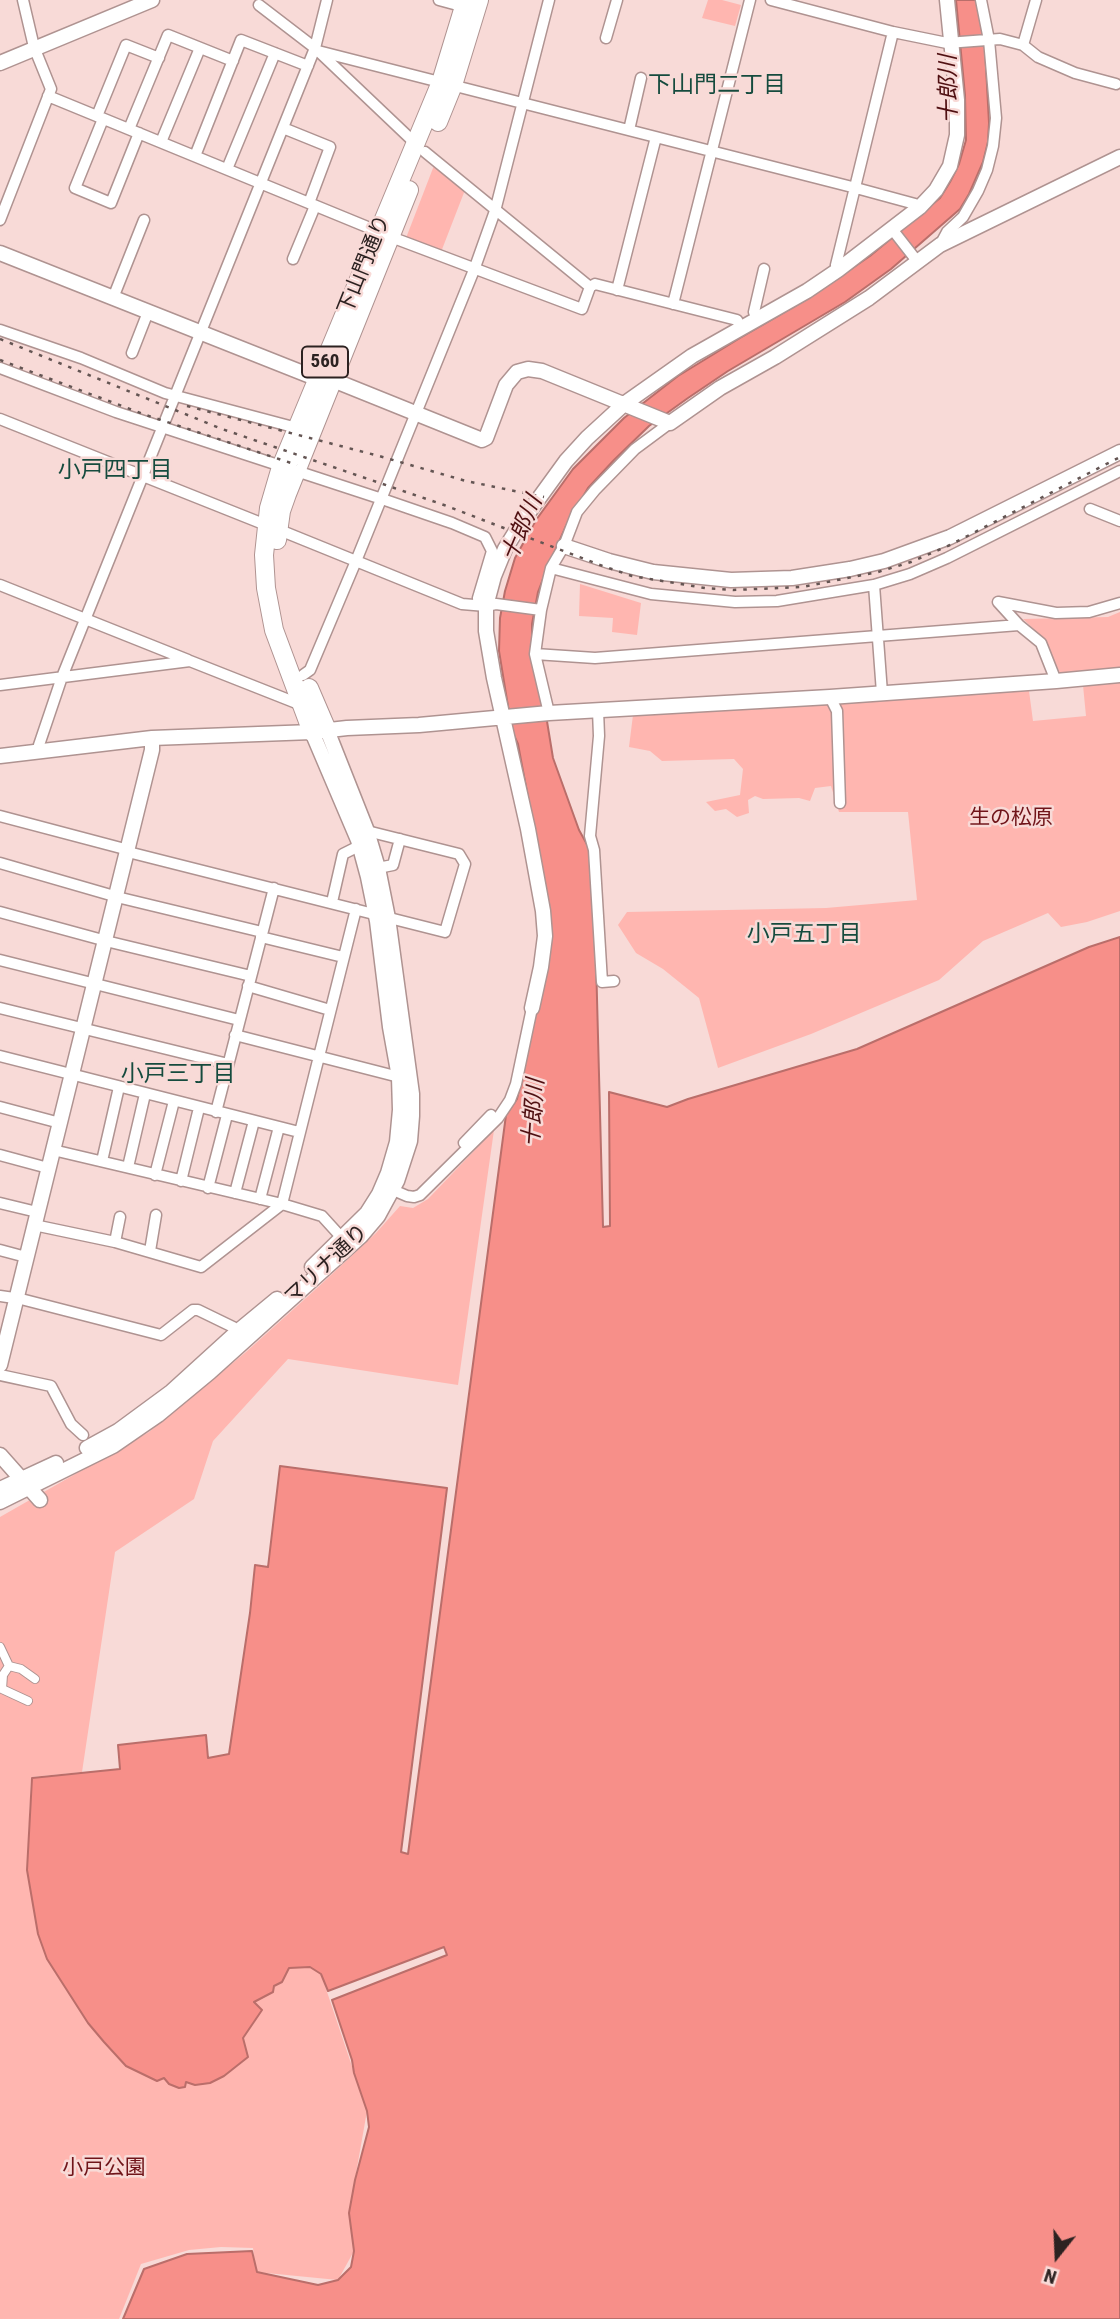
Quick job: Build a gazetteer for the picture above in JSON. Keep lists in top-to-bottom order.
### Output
{
  "streets": {
    "main road": ["下山門通り", "560"],
    "street": ["マリナ通り"]
  },
  "crossings": [
    ["下山門通り", "マリナ通り"]
  ],
  "districts": [
    "下山門二丁目",
    "小戸四丁目",
    "小戸五丁目",
    "小戸三丁目"
  ],
  "water": ["十郎川"],
  "parks": ["生の松原", "小戸公園"],
  "north": "bottom"
}
